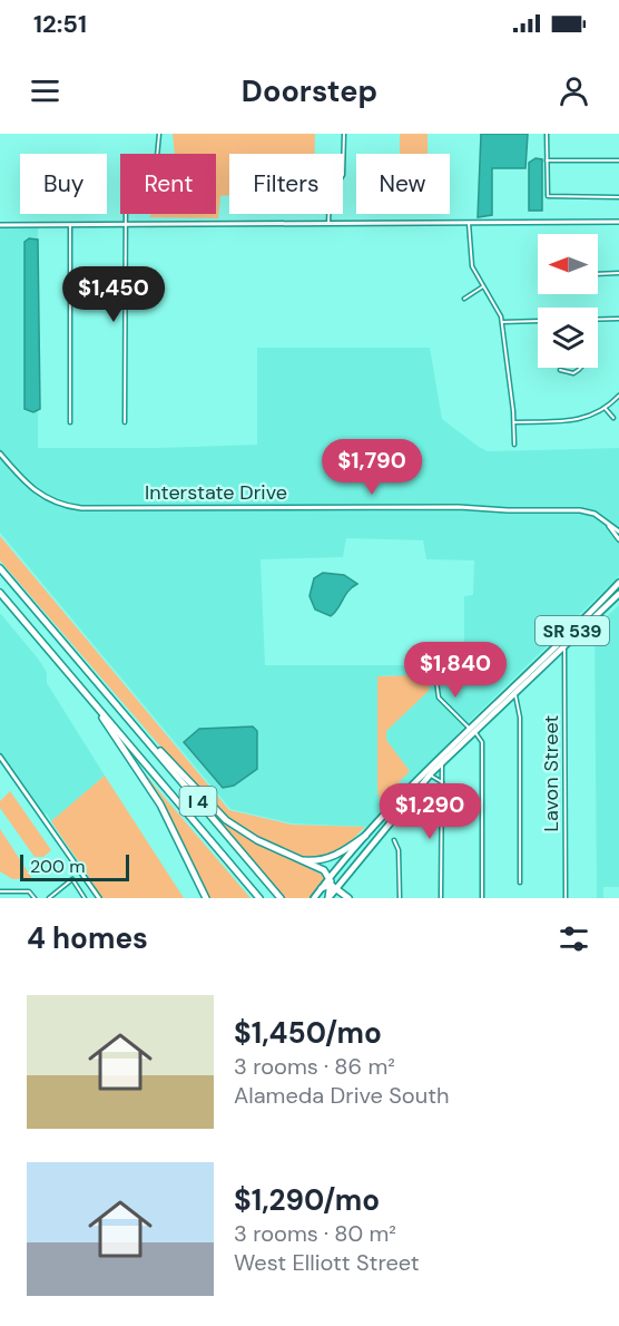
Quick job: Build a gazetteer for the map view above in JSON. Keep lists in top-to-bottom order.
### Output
{
  "streets": {
    "highway": ["I 4"],
    "main road": ["SR 539"],
    "street": ["Interstate Drive", "Lavon Street"]
  },
  "crossings": [
    ["SR 539", "Lavon Street"]
  ],
  "scale_bar": "200 m",
  "north": "left",
  "page": {
    "status": "12:51",
    "header": "Doorstep",
    "chip": [
      "Buy",
      "Rent",
      "Filters",
      "New"
    ],
    "price": [
      "$1,450",
      "$1,790",
      "$1,840",
      "$1,290"
    ],
    "scale": "200 m",
    "heading": "4 homes",
    "list": [
      {
        "name": "$1,450/mo",
        "note": "3 rooms · 86 m² · Alameda Drive South"
      },
      {
        "name": "$1,290/mo",
        "note": "3 rooms · 80 m² · West Elliott Street"
      }
    ]
  }
}
